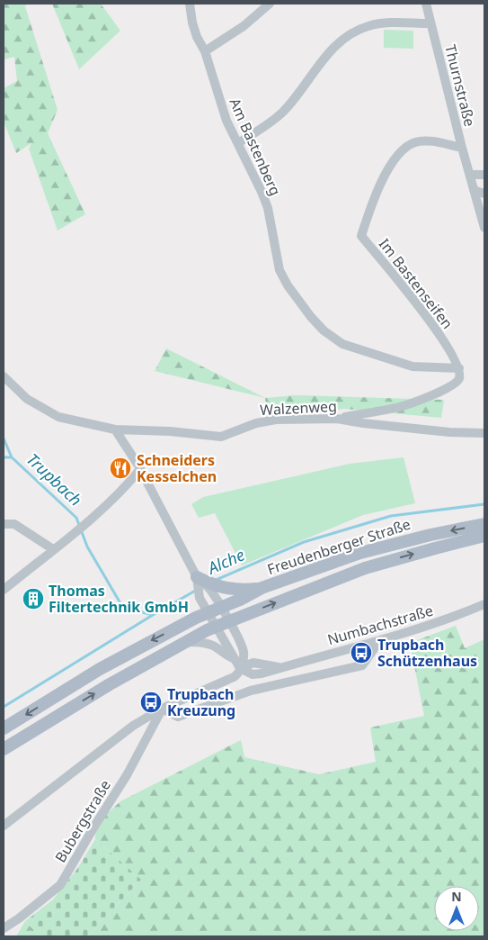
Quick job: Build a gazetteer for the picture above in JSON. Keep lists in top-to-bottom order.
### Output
{
  "streets": {
    "main road": ["Freudenberger Straße"],
    "street": [
      "Thurnstraße",
      "Am Bastenberg",
      "Im Bastenseifen",
      "Walzenweg",
      "Numbachstraße",
      "Bubergstraße"
    ]
  },
  "crossings": [
    ["Thurnstraße", "Im Bastenseifen"],
    ["Am Bastenberg", "Im Bastenseifen"]
  ],
  "water": ["Trupbach", "Alche"],
  "places": {
    "restaurant": ["Schneiders Kesselchen"],
    "building": ["Thomas Filtertechnik GmbH"],
    "bus stop": ["Trupbach Schützenhaus", "Trupbach Kreuzung"]
  },
  "north": "top"
}
